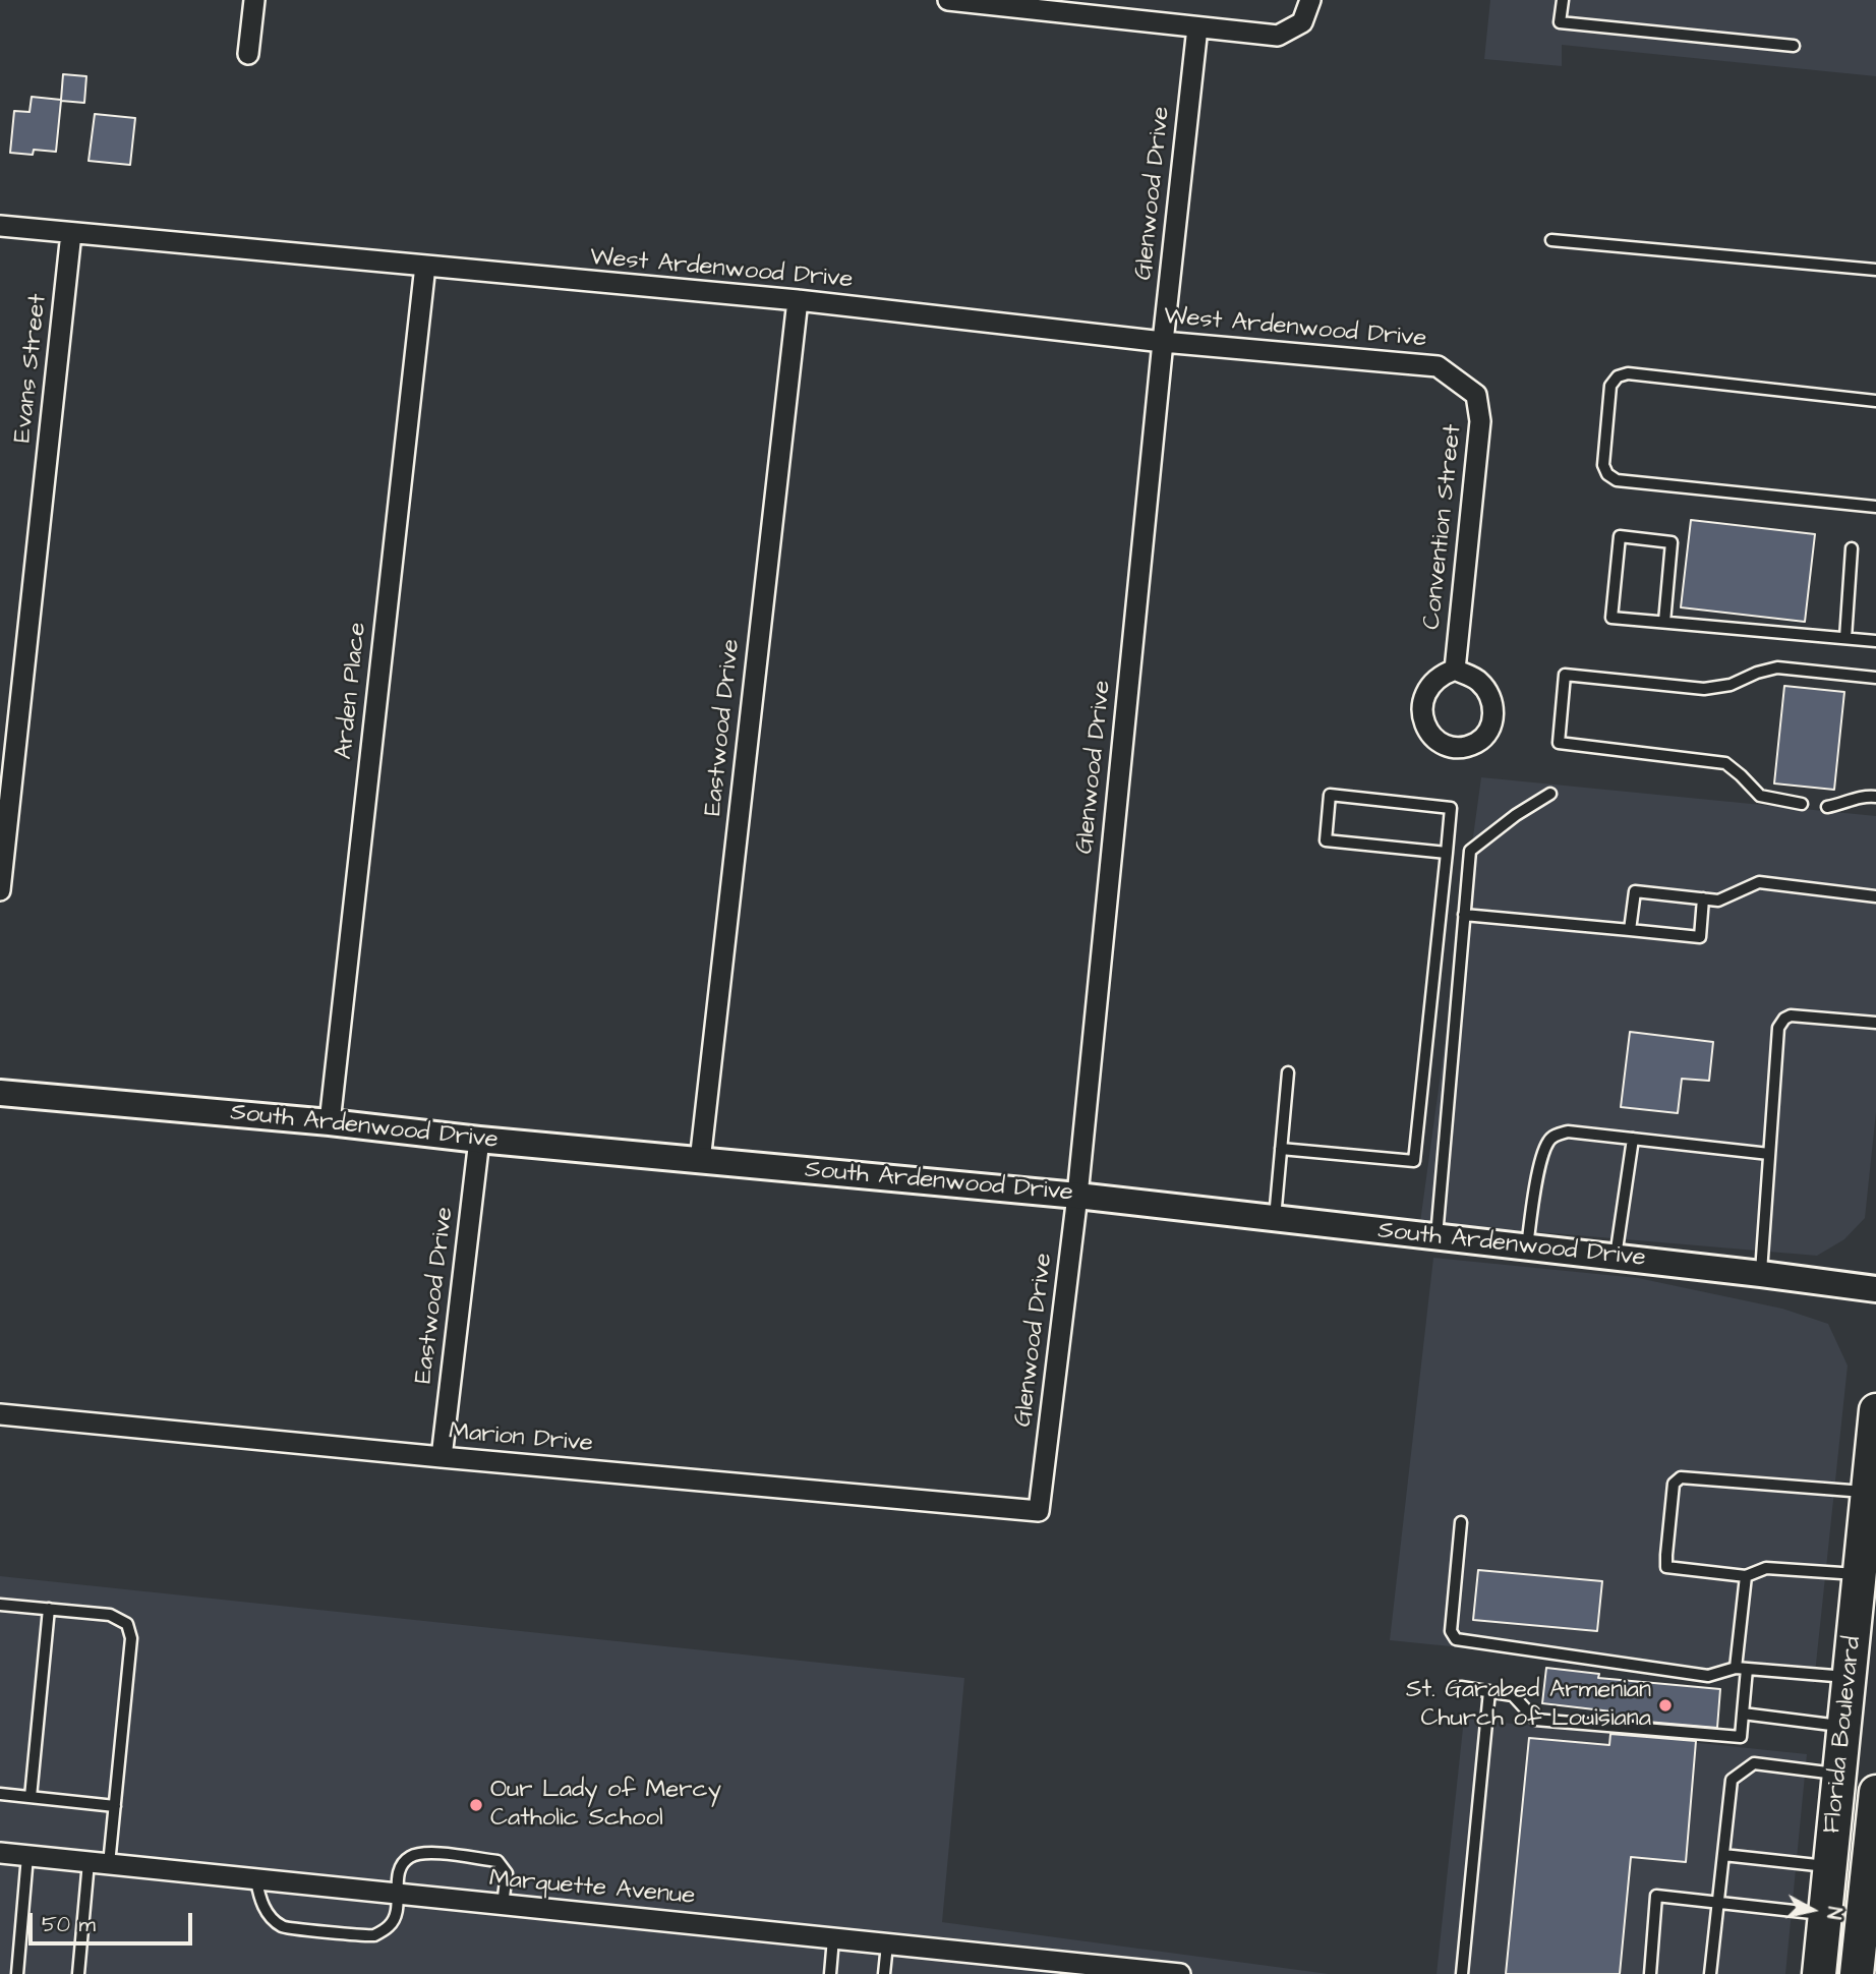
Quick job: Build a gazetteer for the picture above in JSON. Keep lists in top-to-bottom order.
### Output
{
  "streets": {
    "main road": ["Florida Boulevard"],
    "street": [
      "Glenwood Drive",
      "West Ardenwood Drive",
      "Evans Street",
      "Convention Street",
      "Arden Place",
      "Eastwood Drive",
      "South Ardenwood Drive",
      "Marion Drive",
      "Marquette Avenue"
    ]
  },
  "crossings": [
    ["Glenwood Drive", "West Ardenwood Drive"],
    ["Glenwood Drive", "South Ardenwood Drive"],
    ["Glenwood Drive", "Marion Drive"],
    ["West Ardenwood Drive", "Evans Street"],
    ["West Ardenwood Drive", "Convention Street"],
    ["West Ardenwood Drive", "Arden Place"],
    ["West Ardenwood Drive", "Eastwood Drive"],
    ["Arden Place", "South Ardenwood Drive"],
    ["Eastwood Drive", "South Ardenwood Drive"],
    ["Eastwood Drive", "Marion Drive"]
  ],
  "places": ["St. Garabed Armenian Church of Louisiana", "Our Lady of Mercy Catholic School"],
  "scale_bar": "50 m",
  "north": "right"
}
